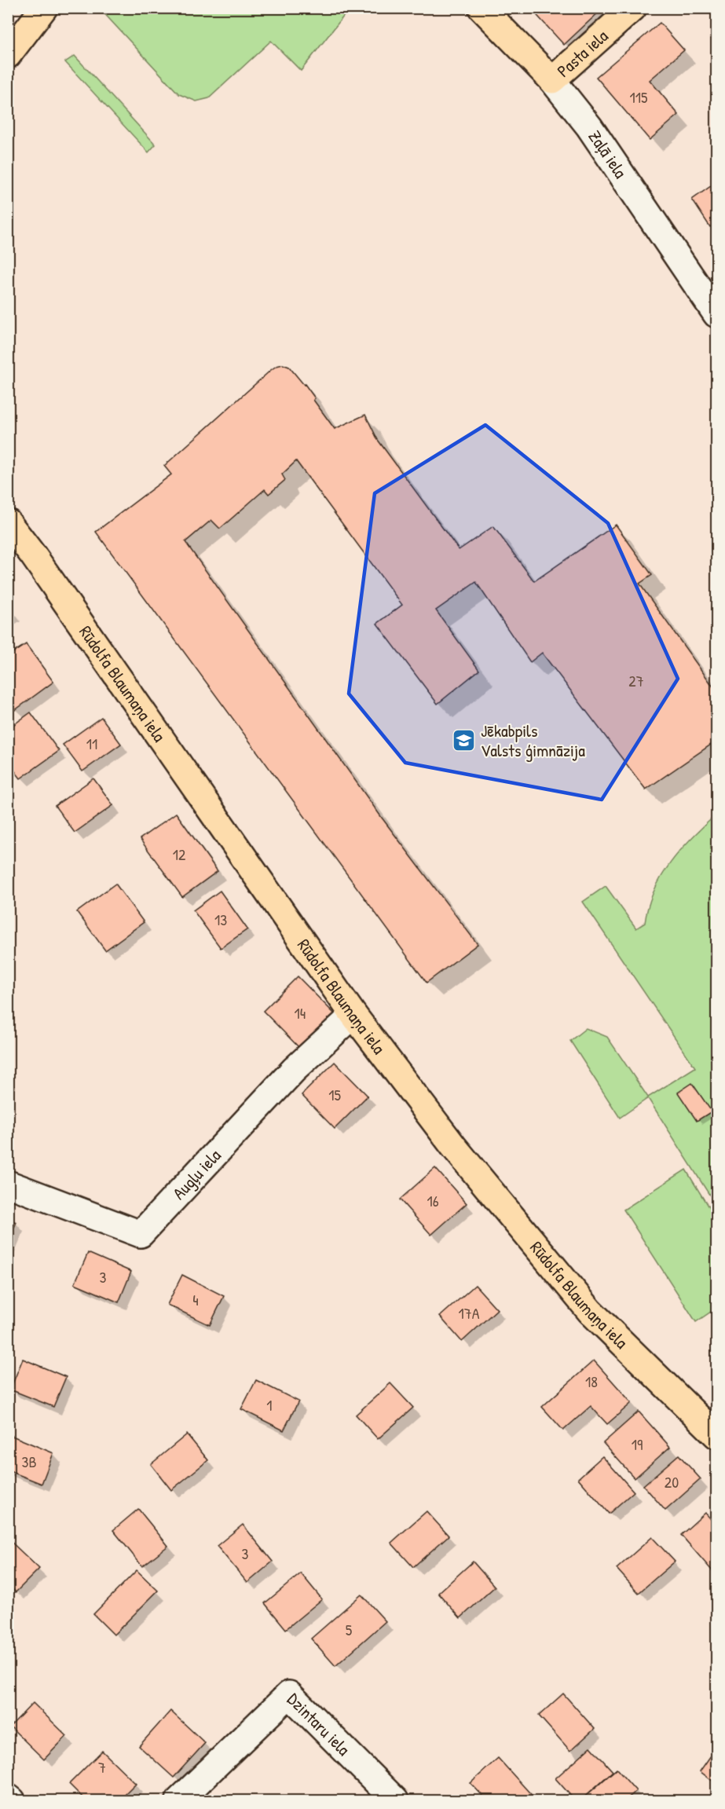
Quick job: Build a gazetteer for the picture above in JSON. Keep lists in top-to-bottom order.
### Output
{
  "streets": {
    "main road": ["Pasta iela", "Zaļā iela", "Rūdolfa Blaumaņa iela"],
    "street": ["Augļu iela", "Dzintaru iela"]
  },
  "crossings": [
    ["Pasta iela", "Zaļā iela"],
    ["Rūdolfa Blaumaņa iela", "Augļu iela"]
  ],
  "places": {
    "school or university": ["Jēkabpils Valsts ģimnāzija"]
  },
  "house_numbers": [
    "115",
    "27",
    "11",
    "12",
    "13",
    "14",
    "15",
    "16",
    "3",
    "4",
    "17A",
    "18",
    "1",
    "19",
    "3B",
    "20",
    "3",
    "5",
    "7"
  ]
}
